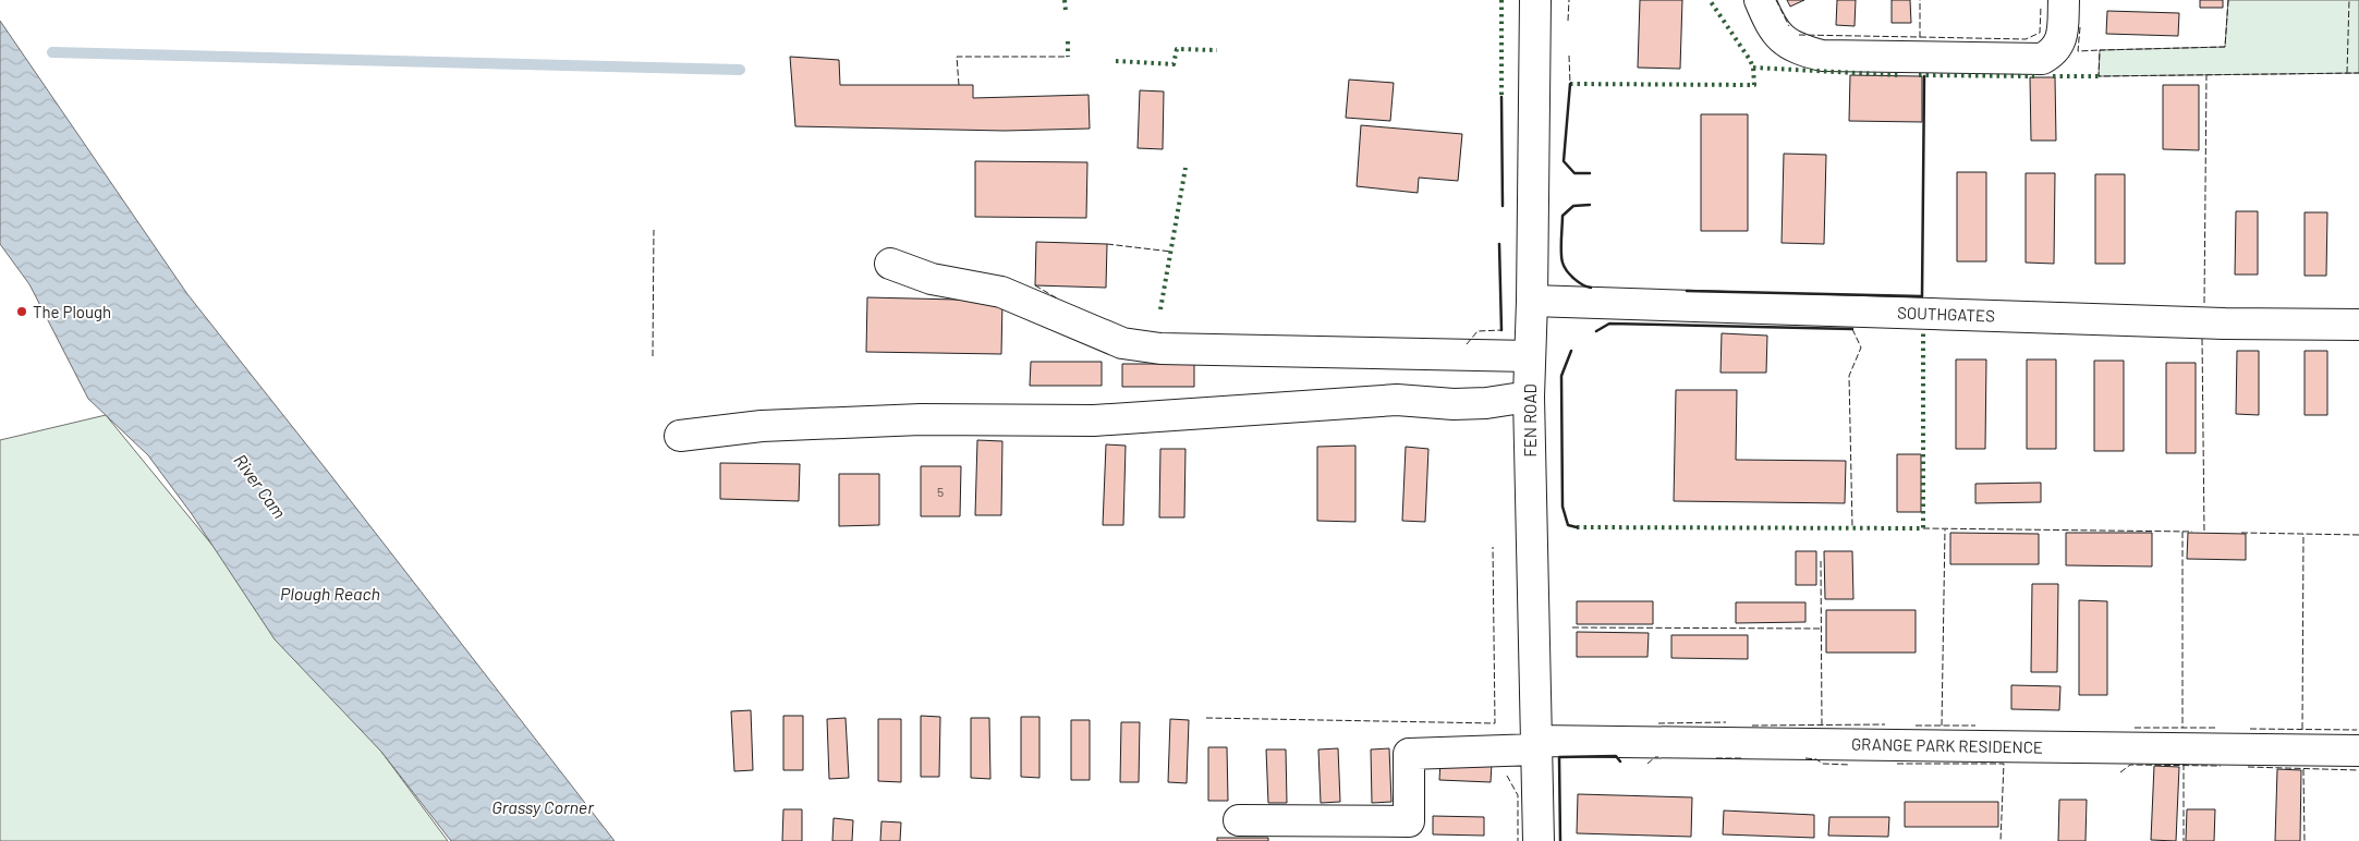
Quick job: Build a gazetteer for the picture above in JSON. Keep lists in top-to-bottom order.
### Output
{
  "streets": {
    "street": ["SOUTHGATES", "FEN ROAD", "GRANGE PARK RESIDENCE"]
  },
  "crossings": [
    ["SOUTHGATES", "FEN ROAD"],
    ["FEN ROAD", "GRANGE PARK RESIDENCE"]
  ],
  "water": ["River Cam", "Plough Reach", "Grassy Corner"],
  "places": ["The Plough"],
  "house_numbers": ["5"]
}
